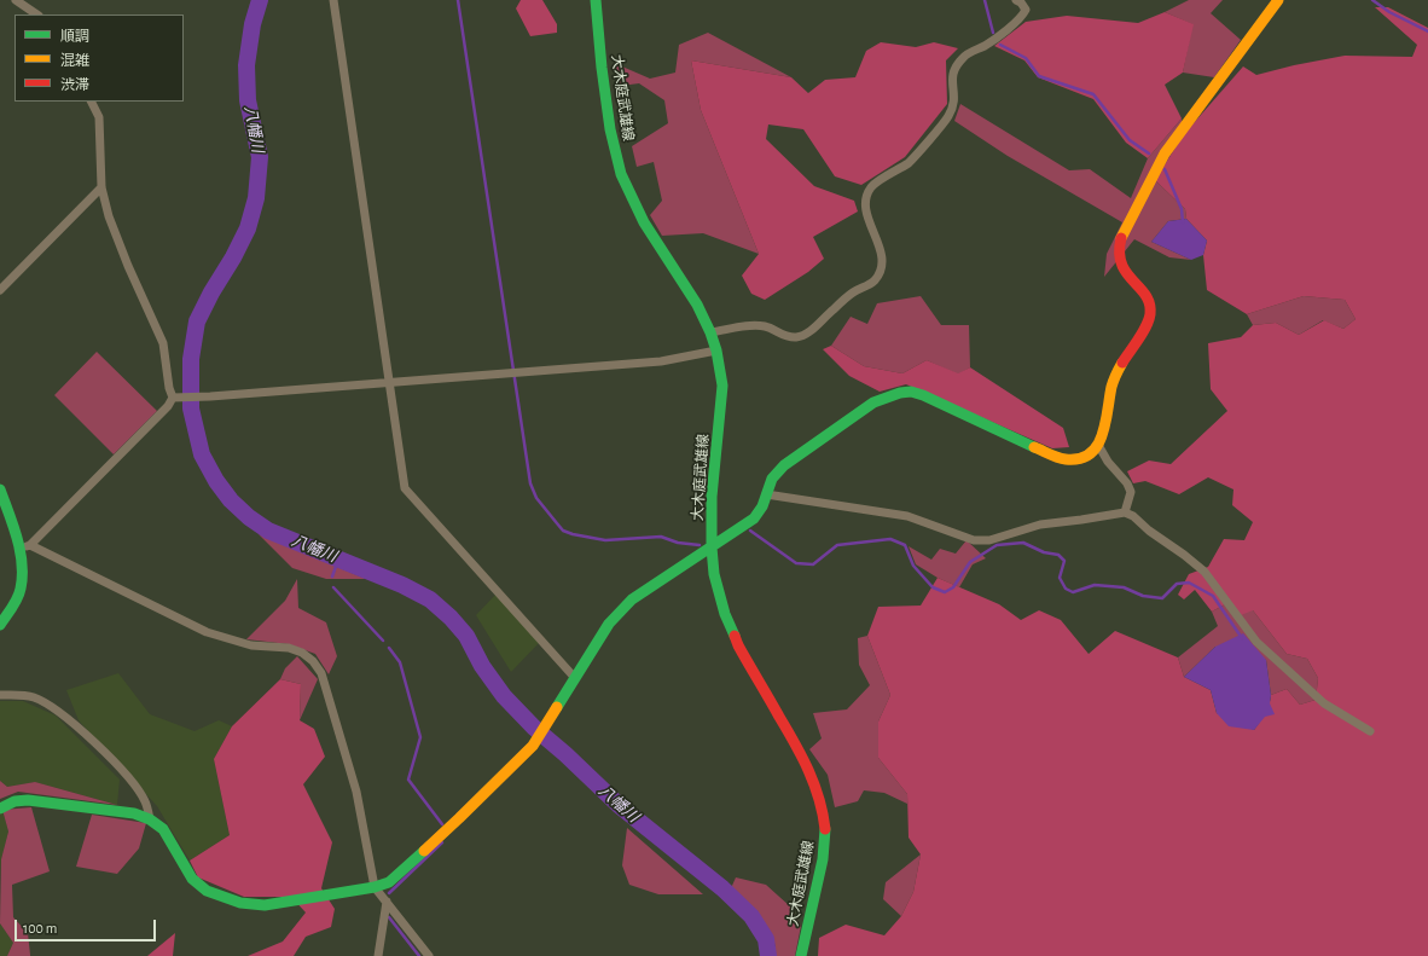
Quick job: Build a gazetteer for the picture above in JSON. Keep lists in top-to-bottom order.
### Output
{
  "streets": {
    "street": ["大木庭武雄線"]
  },
  "water": ["八幡川"],
  "legend": ["順調", "混雑", "渋滞"],
  "scale_bar": "100 m"
}
